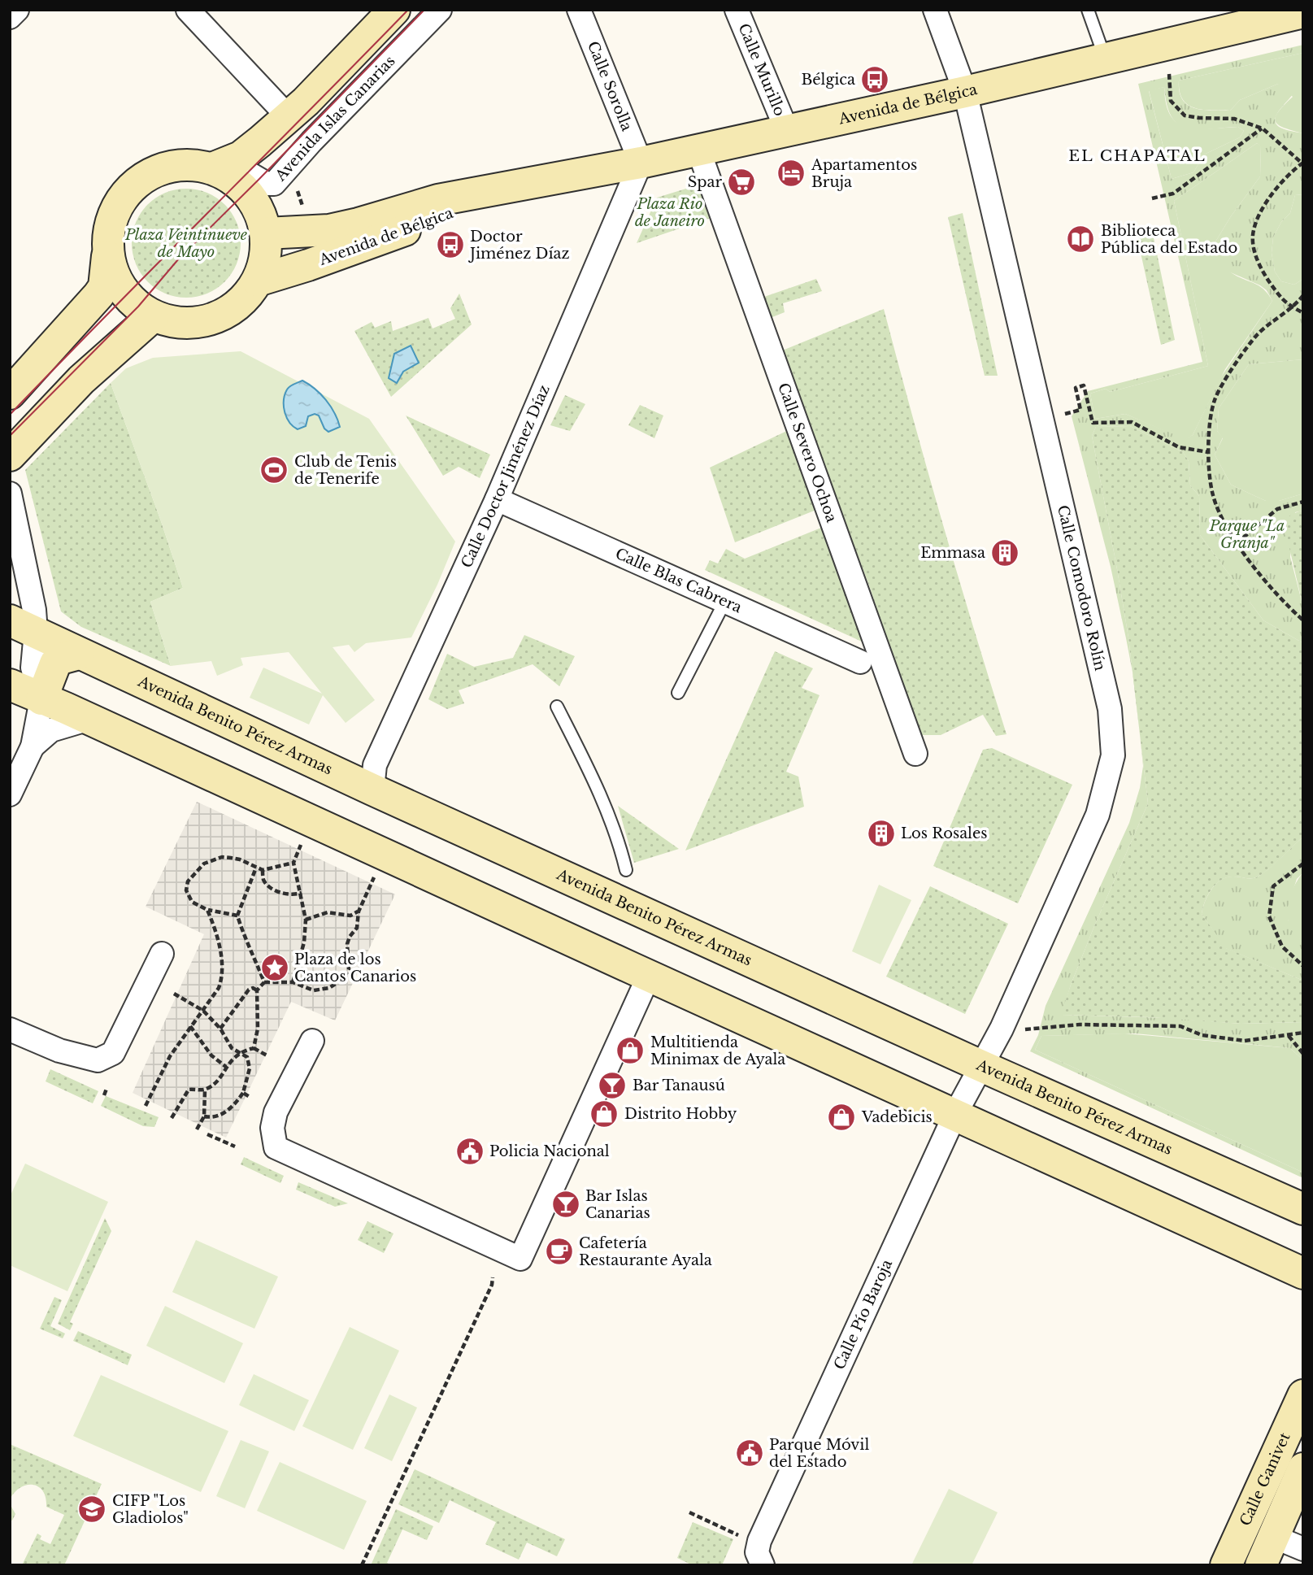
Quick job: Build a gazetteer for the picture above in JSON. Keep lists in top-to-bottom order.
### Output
{
  "streets": {
    "street": [
      "Calle Murillo",
      "Calle Sorolla",
      "Avenida de Bélgica",
      "Avenida Islas Canarias",
      "Calle Severo Ochoa",
      "Calle Doctor Jiménez Díaz",
      "Calle Blas Cabrera",
      "Calle Comodoro Rolín",
      "Avenida Benito Pérez Armas",
      "Calle Pío Baroja",
      "Calle Ganivet"
    ]
  },
  "crossings": [
    ["Calle Murillo", "Avenida de Bélgica"],
    ["Calle Sorolla", "Avenida de Bélgica"],
    ["Calle Sorolla", "Calle Doctor Jiménez Díaz"],
    ["Avenida de Bélgica", "Avenida Islas Canarias"],
    ["Avenida de Bélgica", "Calle Severo Ochoa"],
    ["Avenida de Bélgica", "Calle Doctor Jiménez Díaz"],
    ["Avenida de Bélgica", "Calle Comodoro Rolín"],
    ["Calle Doctor Jiménez Díaz", "Calle Blas Cabrera"],
    ["Calle Doctor Jiménez Díaz", "Avenida Benito Pérez Armas"],
    ["Calle Comodoro Rolín", "Avenida Benito Pérez Armas"],
    ["Calle Comodoro Rolín", "Calle Pío Baroja"],
    ["Avenida Benito Pérez Armas", "Calle Pío Baroja"]
  ],
  "districts": ["EL CHAPATAL"],
  "parks": ["Plaza Rio de Janeiro", "Plaza Veintinueve de Mayo", "Parque \"La Granja\""],
  "places": {
    "bus stop": ["Bélgica", "Doctor Jiménez Díaz"],
    "hotel": ["Apartamentos Bruja"],
    "supermarket": ["Spar"],
    "library": ["Biblioteca Pública del Estado"],
    "sports": ["Club de Tenis de Tenerife"],
    "building": ["Emmasa", "Los Rosales"],
    "place": ["Plaza de los Cantos Canarios"],
    "shop": ["Multitienda Minimax de Ayala", "Distrito Hobby", "Vadebicis"],
    "bar": ["Bar Tanausú", "Bar Islas Canarias"],
    "public building": ["Policia Nacional", "Parque Móvil del Estado"],
    "cafe": ["Cafetería Restaurante Ayala"],
    "school or university": ["CIFP \"Los Gladiolos\""]
  }
}
